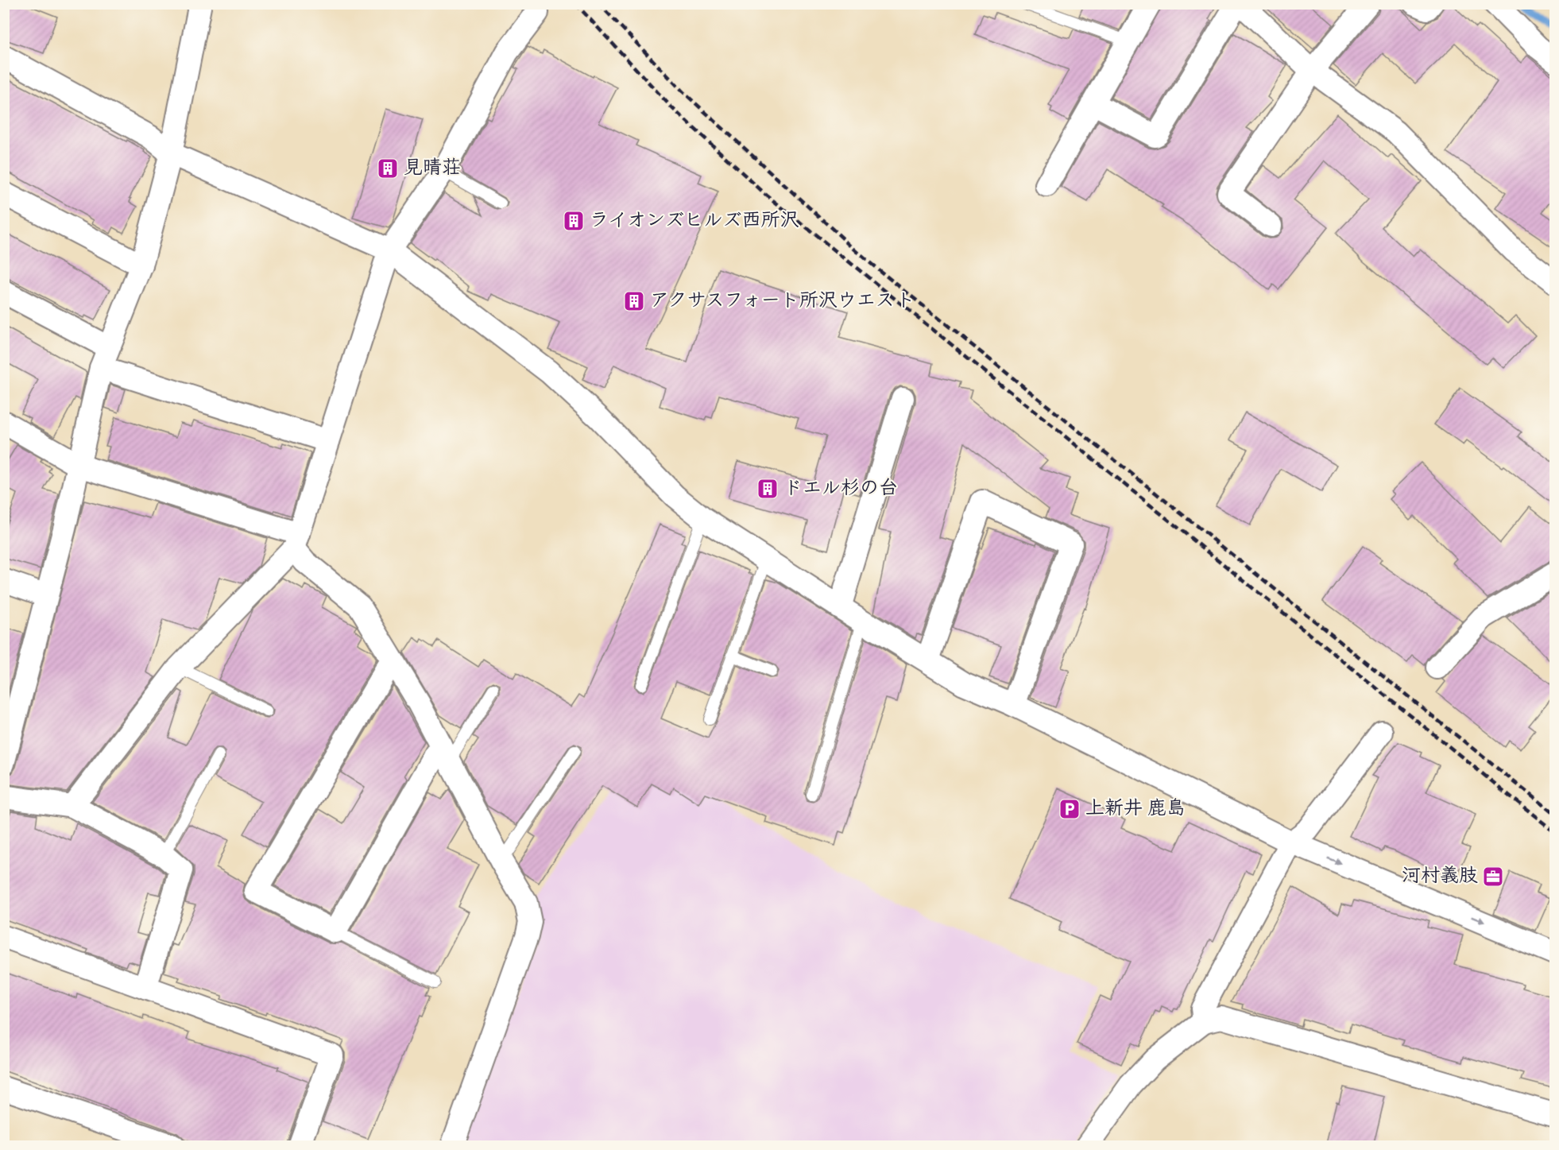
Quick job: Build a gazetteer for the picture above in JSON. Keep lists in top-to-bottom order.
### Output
{
  "places": {
    "building": [
      "見晴荘",
      "ライオンズヒルズ西所沢",
      "アクサスフォート所沢ウエスト",
      "ドエル杉の台"
    ],
    "parking": ["上新井 鹿島"],
    "office": ["河村義肢"]
  }
}
